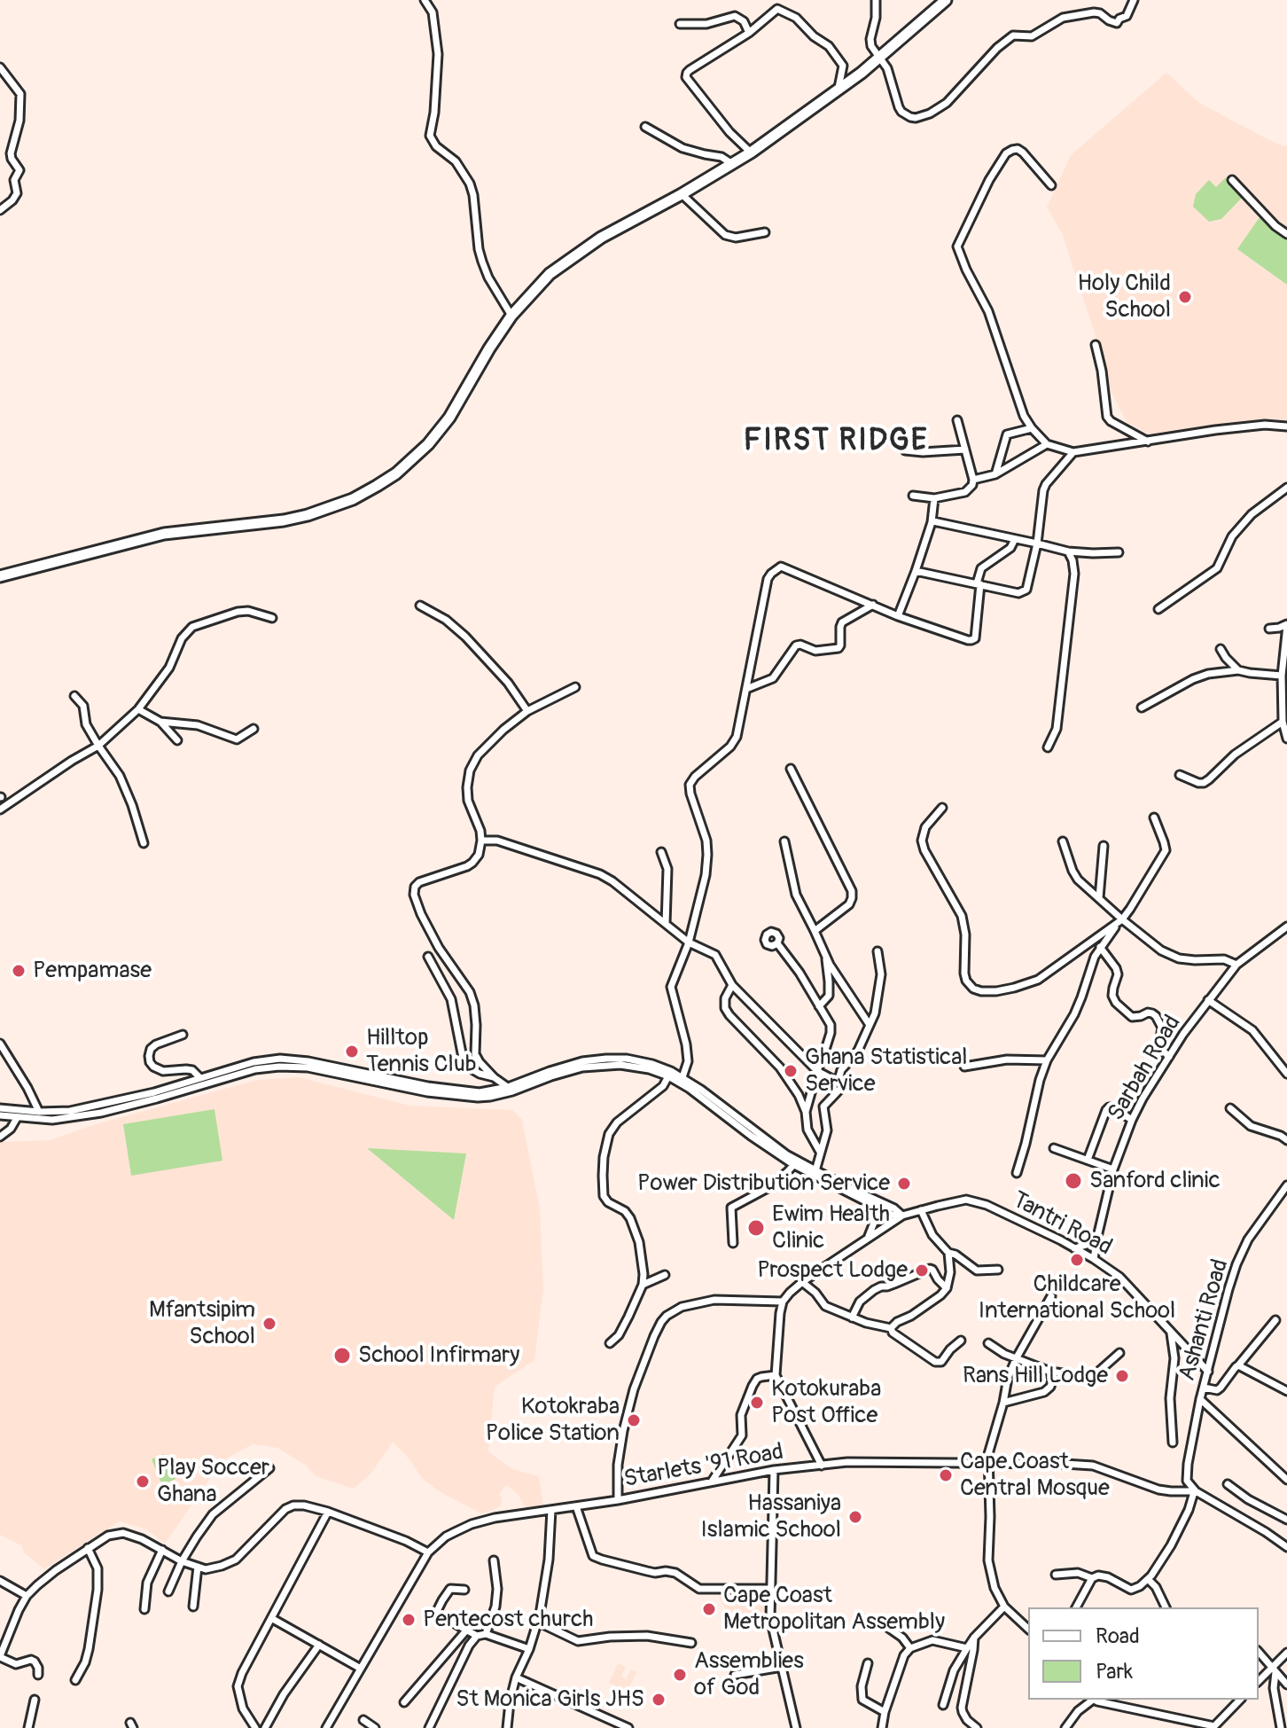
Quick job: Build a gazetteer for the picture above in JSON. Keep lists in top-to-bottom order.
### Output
{
  "streets": {
    "street": [
      "Sarbah Road",
      "Tantri Road",
      "Ashanti Road",
      "Starlets '91 Road"
    ]
  },
  "crossings": [
    ["Sarbah Road", "Tantri Road"],
    ["Tantri Road", "Ashanti Road"],
    ["Ashanti Road", "Starlets '91 Road"]
  ],
  "districts": ["FIRST RIDGE"],
  "places": [
    "Holy Child School",
    "Pempamase",
    "Hilltop Tennis Club",
    "Ghana Statistical Service",
    "Sanford clinic",
    "Power Distribution Service",
    "Ewim Health Clinic",
    "Childcare International School",
    "Prospect Lodge",
    "Mfantsipim School",
    "School Infirmary",
    "Rans Hill Lodge",
    "Kotokuraba Post Office",
    "Kotokraba Police Station",
    "Cape Coast Central Mosque",
    "Play Soccer Ghana",
    "Hassaniya Islamic School",
    "Cape Coast Metropolitan Assembly",
    "Pentecost church",
    "Assemblies of God",
    "St Monica Girls JHS"
  ],
  "legend": ["Road", "Park"]
}
